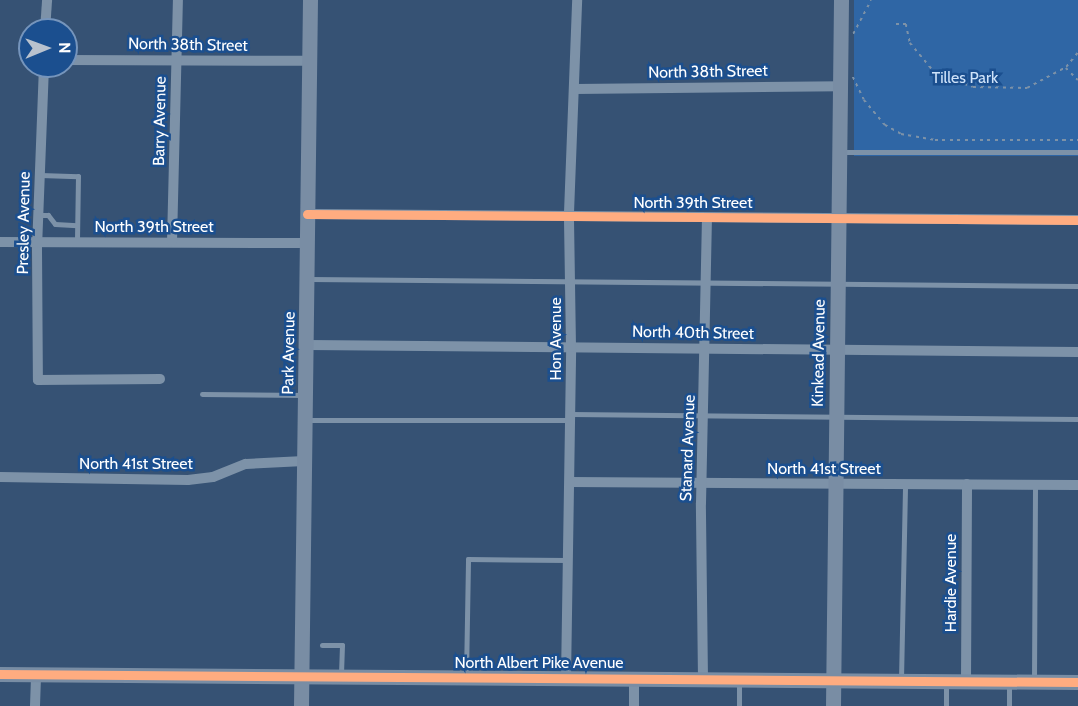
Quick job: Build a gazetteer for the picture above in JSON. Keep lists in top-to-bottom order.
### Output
{
  "streets": {
    "street": [
      "North 38th Street",
      "Barry Avenue",
      "North 39th Street",
      "Presley Avenue",
      "North 40th Street",
      "Hon Avenue",
      "Park Avenue",
      "Kinkead Avenue",
      "Stanard Avenue",
      "North 41st Street",
      "Hardie Avenue",
      "North Albert Pike Avenue"
    ]
  },
  "crossings": [
    ["North 38th Street", "Barry Avenue"],
    ["North 38th Street", "Hon Avenue"],
    ["North 38th Street", "Park Avenue"],
    ["North 38th Street", "Kinkead Avenue"],
    ["Barry Avenue", "North 39th Street"],
    ["North 39th Street", "Presley Avenue"],
    ["North 39th Street", "Hon Avenue"],
    ["North 39th Street", "Park Avenue"],
    ["North 39th Street", "Kinkead Avenue"],
    ["North 39th Street", "Stanard Avenue"],
    ["North 40th Street", "Hon Avenue"],
    ["North 40th Street", "Park Avenue"],
    ["North 40th Street", "Kinkead Avenue"],
    ["North 40th Street", "Stanard Avenue"],
    ["Hon Avenue", "North 41st Street"],
    ["Hon Avenue", "North Albert Pike Avenue"],
    ["Park Avenue", "North 41st Street"],
    ["Park Avenue", "North Albert Pike Avenue"],
    ["Kinkead Avenue", "North 41st Street"],
    ["Kinkead Avenue", "North Albert Pike Avenue"],
    ["Stanard Avenue", "North 41st Street"],
    ["Stanard Avenue", "North Albert Pike Avenue"],
    ["North 41st Street", "Hardie Avenue"],
    ["Hardie Avenue", "North Albert Pike Avenue"]
  ],
  "parks": ["Tilles Park"],
  "north": "right"
}
